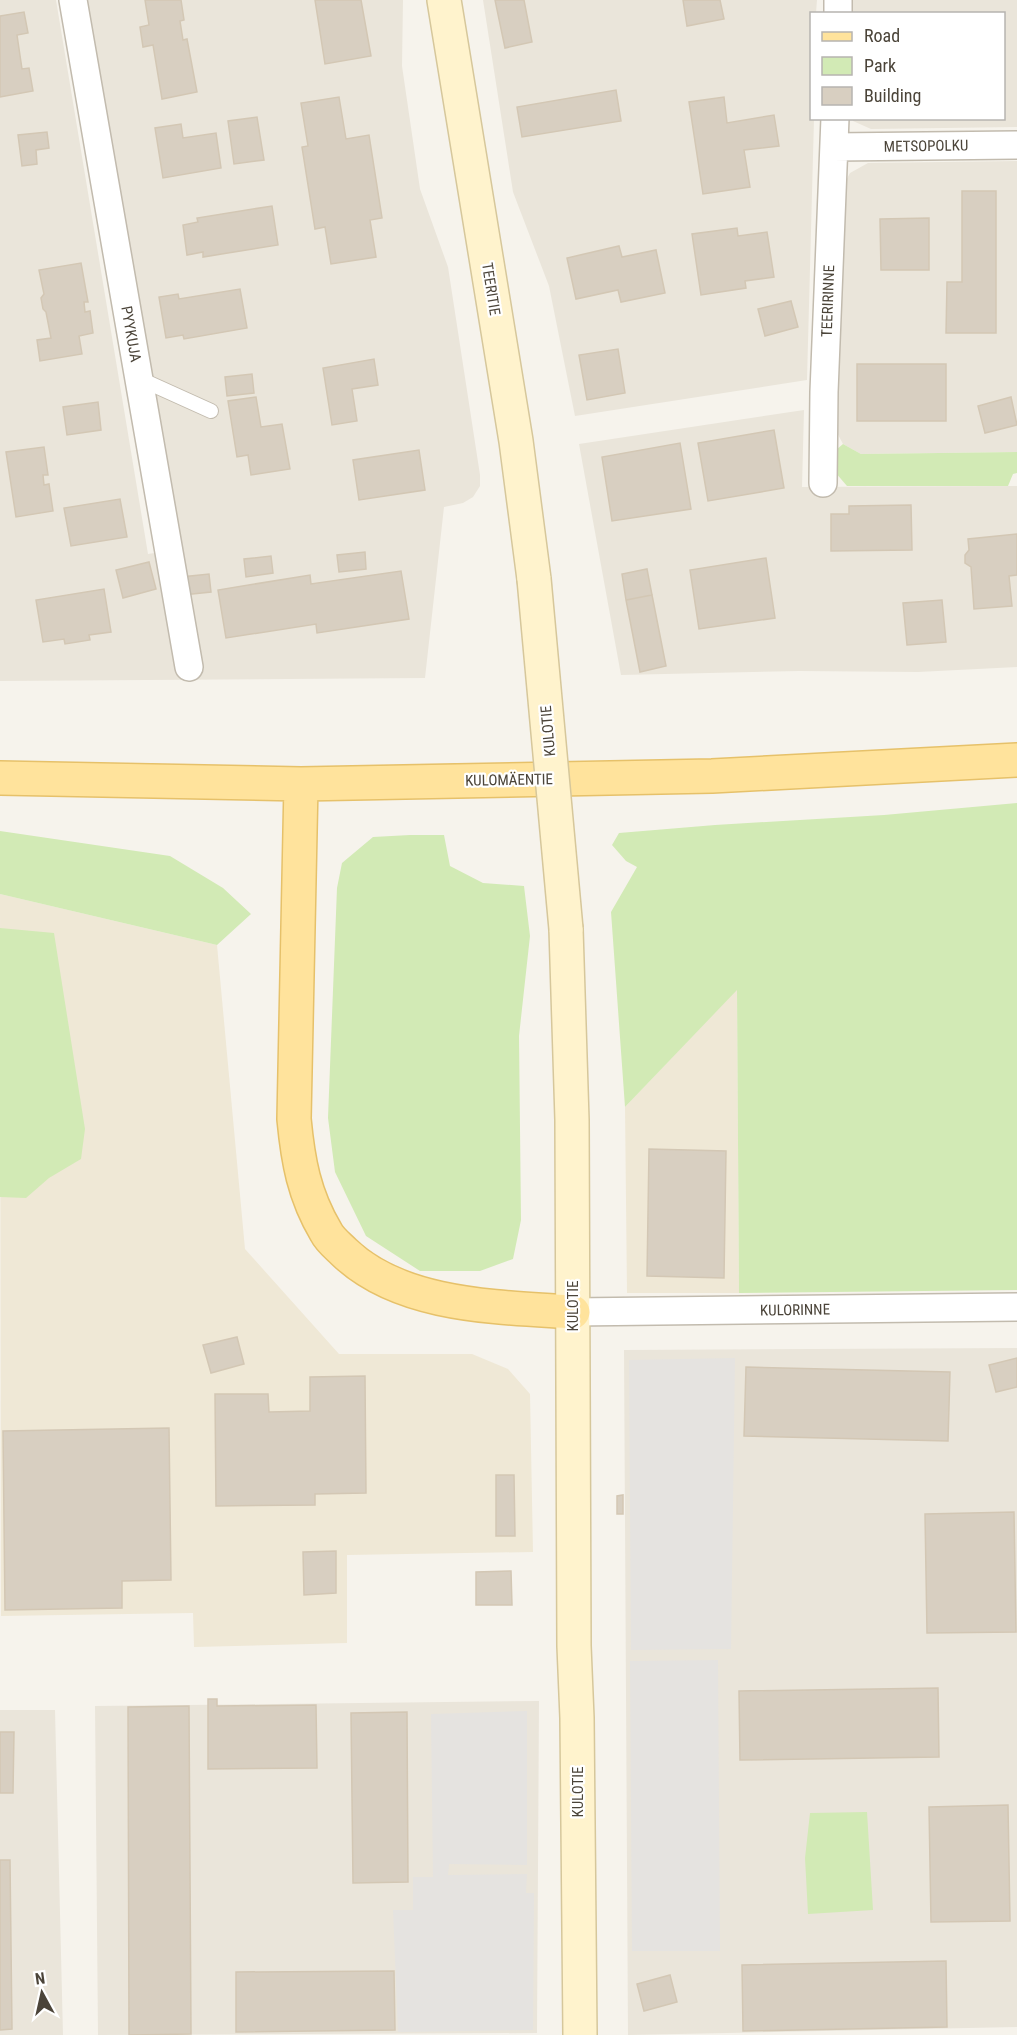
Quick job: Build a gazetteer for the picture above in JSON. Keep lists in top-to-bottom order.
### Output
{
  "streets": {
    "main road": ["KULOMÄENTIE"],
    "street": [
      "METSOPOLKU",
      "TEERITIE",
      "TEERIRINNE",
      "PYYKUJA",
      "KULOTIE",
      "KULORINNE"
    ]
  },
  "crossings": [
    ["METSOPOLKU", "TEERIRINNE"],
    ["TEERITIE", "KULOTIE"],
    ["KULOTIE", "KULORINNE"]
  ],
  "legend": ["Road", "Park", "Building"],
  "north": "top"
}
